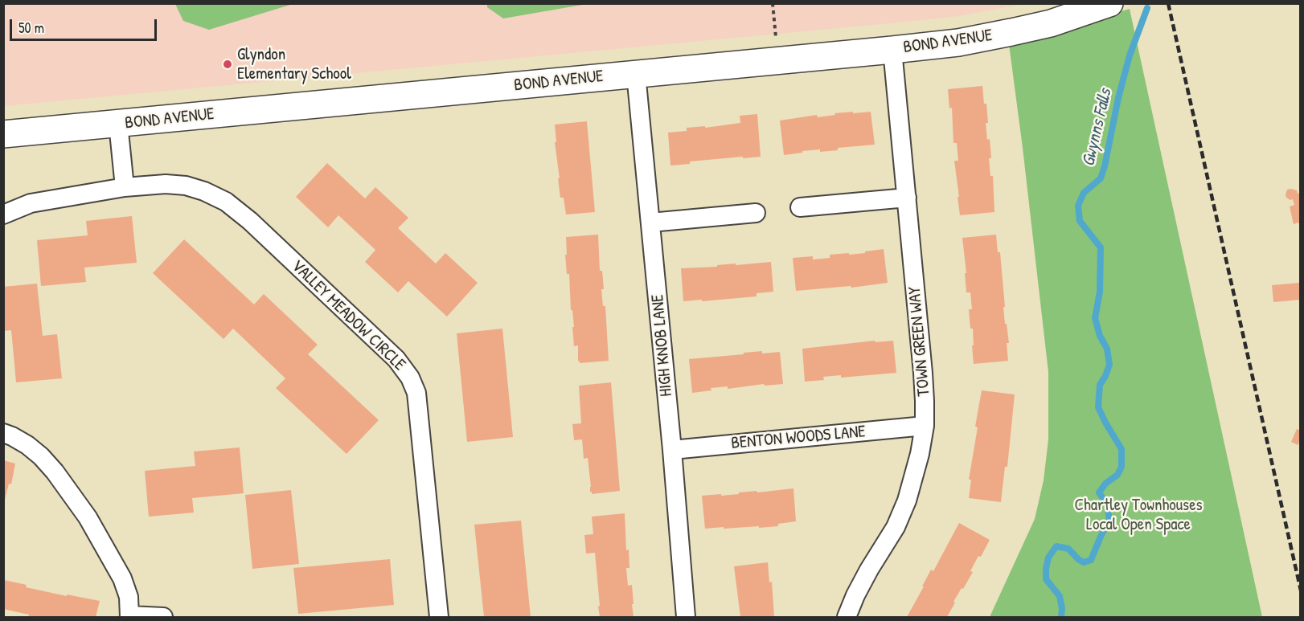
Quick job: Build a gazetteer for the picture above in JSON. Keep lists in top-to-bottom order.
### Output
{
  "streets": {
    "street": [
      "BOND AVENUE",
      "VALLEY MEADOW CIRCLE",
      "TOWN GREEN WAY",
      "HIGH KNOB LANE",
      "BENTON WOODS LANE"
    ]
  },
  "crossings": [
    ["BOND AVENUE", "TOWN GREEN WAY"],
    ["BOND AVENUE", "HIGH KNOB LANE"],
    ["TOWN GREEN WAY", "BENTON WOODS LANE"],
    ["HIGH KNOB LANE", "BENTON WOODS LANE"]
  ],
  "water": ["Gwynns Falls"],
  "parks": ["Chartley Townhouses Local Open Space"],
  "places": ["Glyndon Elementary School"],
  "scale_bar": "50 m"
}
